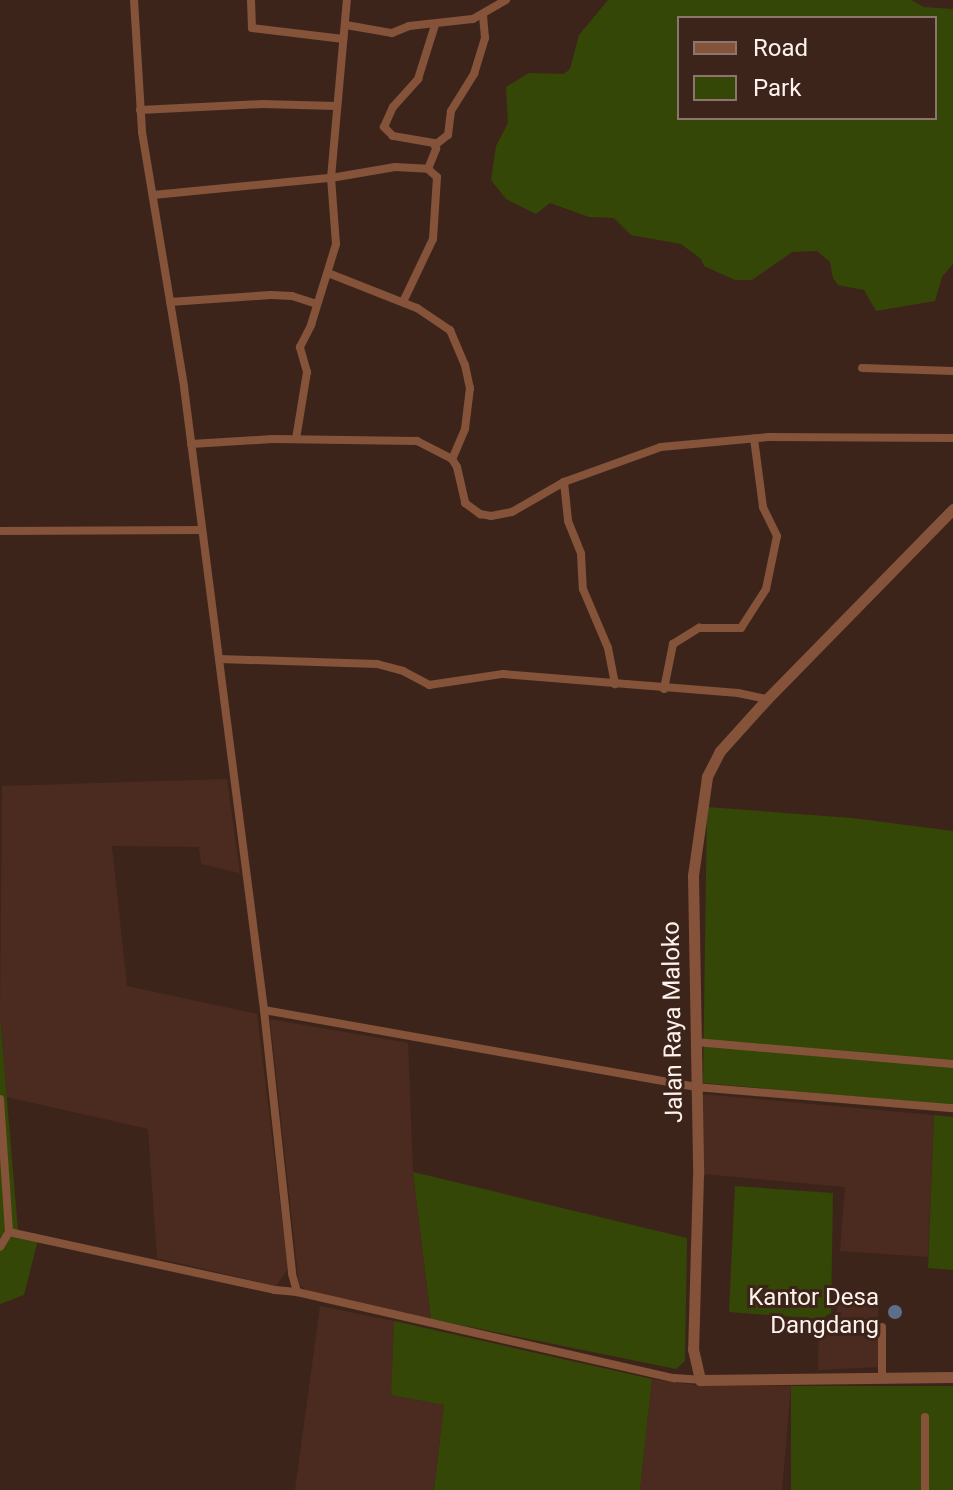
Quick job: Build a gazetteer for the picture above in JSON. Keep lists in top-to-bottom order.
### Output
{
  "streets": {
    "street": ["Jalan Raya Maloko"]
  },
  "places": ["Kantor Desa Dangdang"],
  "legend": ["Road", "Park"]
}
